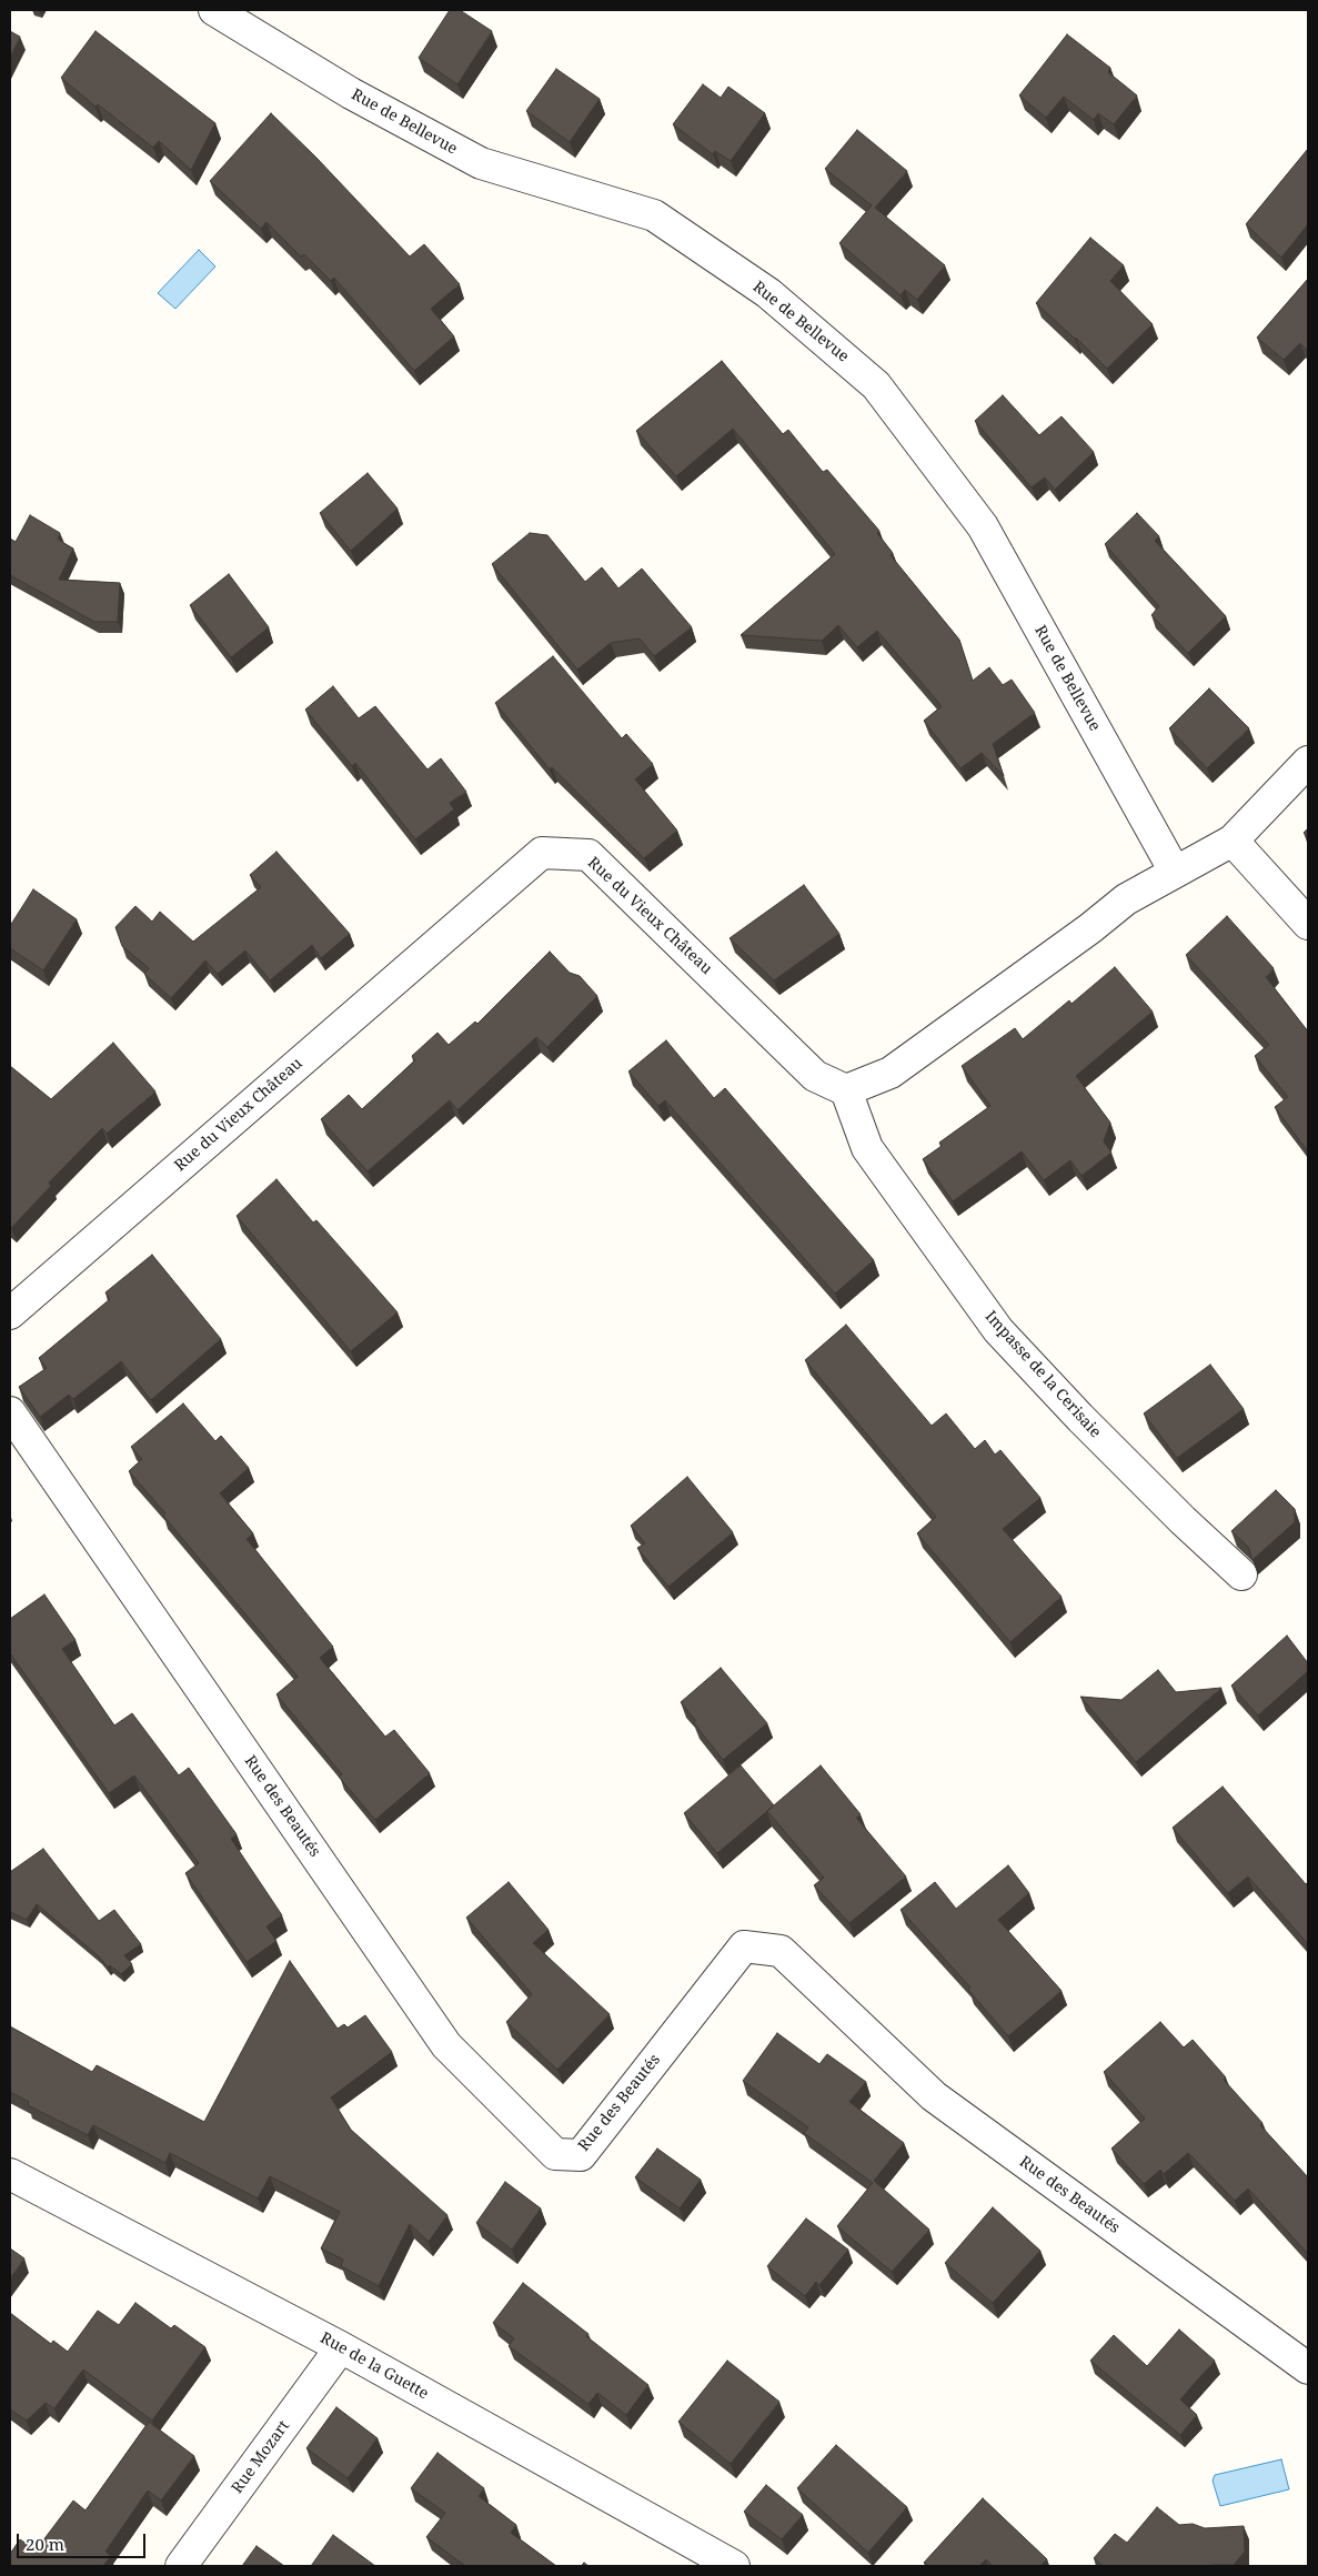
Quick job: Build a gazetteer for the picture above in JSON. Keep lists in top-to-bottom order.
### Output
{
  "streets": {
    "street": [
      "Rue de Bellevue",
      "Rue du Vieux Château",
      "Impasse de la Cerisaie",
      "Rue des Beautés",
      "Rue de la Guette",
      "Rue Mozart"
    ]
  },
  "crossings": [
    ["Rue du Vieux Château", "Impasse de la Cerisaie"],
    ["Rue de la Guette", "Rue Mozart"]
  ],
  "scale_bar": "20 m"
}
